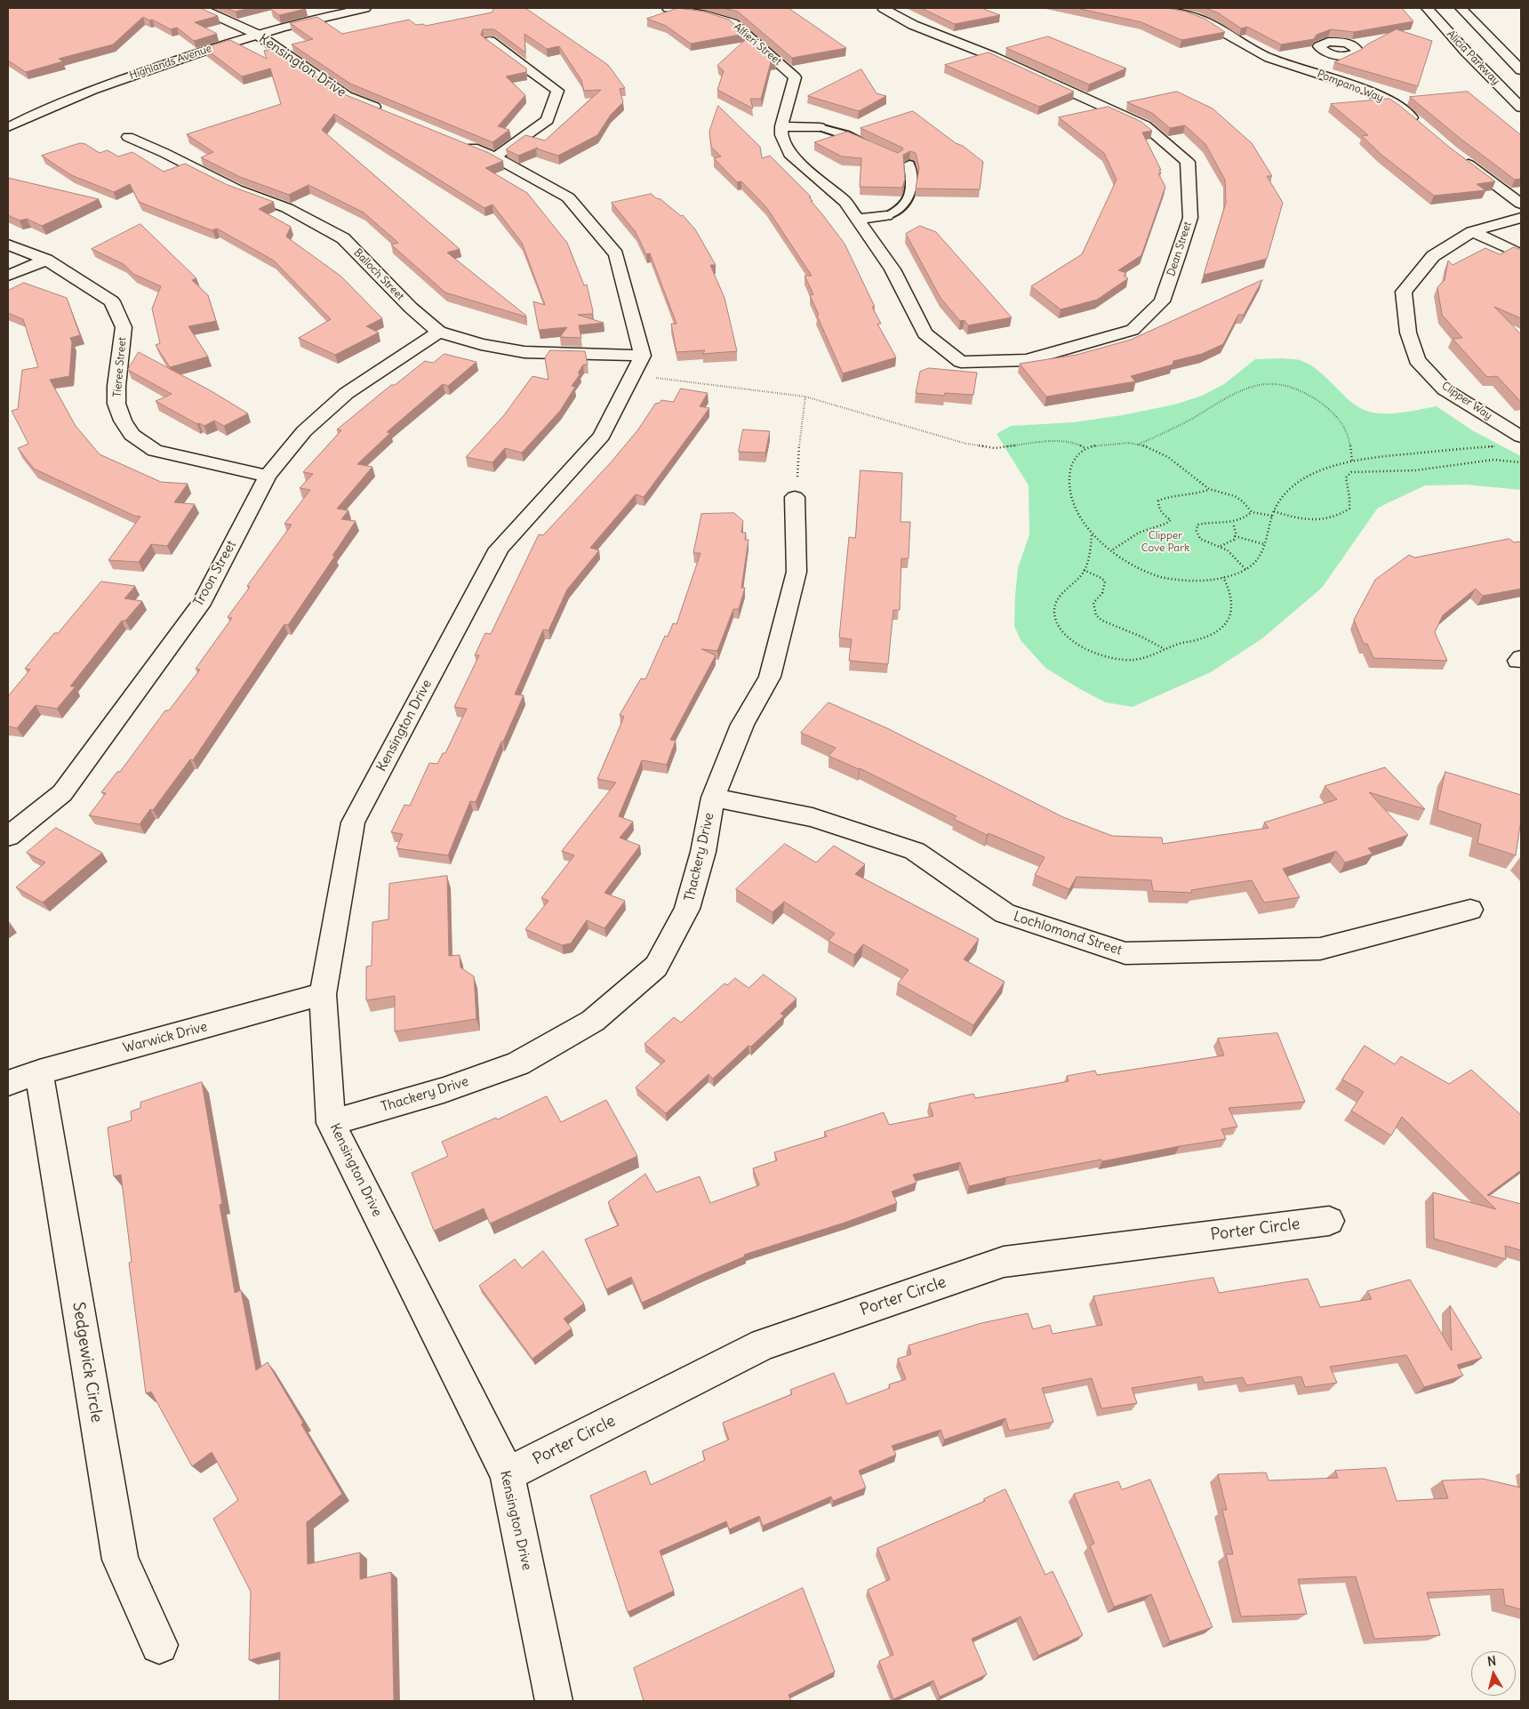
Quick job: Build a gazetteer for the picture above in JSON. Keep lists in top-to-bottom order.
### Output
{
  "streets": {
    "street": [
      "Alfieri Street",
      "Alicia Parkway",
      "Highlands Avenue",
      "Kensington Drive",
      "Pompano Way",
      "Dean Street",
      "Balloch Street",
      "Tieree Street",
      "Clipper Way",
      "Troon Street",
      "Thackery Drive",
      "Lochlomond Street",
      "Warwick Drive",
      "Porter Circle",
      "Sedgewick Circle"
    ]
  },
  "crossings": [
    ["Highlands Avenue", "Kensington Drive"],
    ["Kensington Drive", "Balloch Street"],
    ["Kensington Drive", "Thackery Drive"],
    ["Kensington Drive", "Warwick Drive"],
    ["Kensington Drive", "Porter Circle"],
    ["Balloch Street", "Troon Street"],
    ["Tieree Street", "Troon Street"],
    ["Thackery Drive", "Lochlomond Street"],
    ["Warwick Drive", "Sedgewick Circle"]
  ],
  "parks": ["Clipper Cove Park"],
  "north": "top"
}
